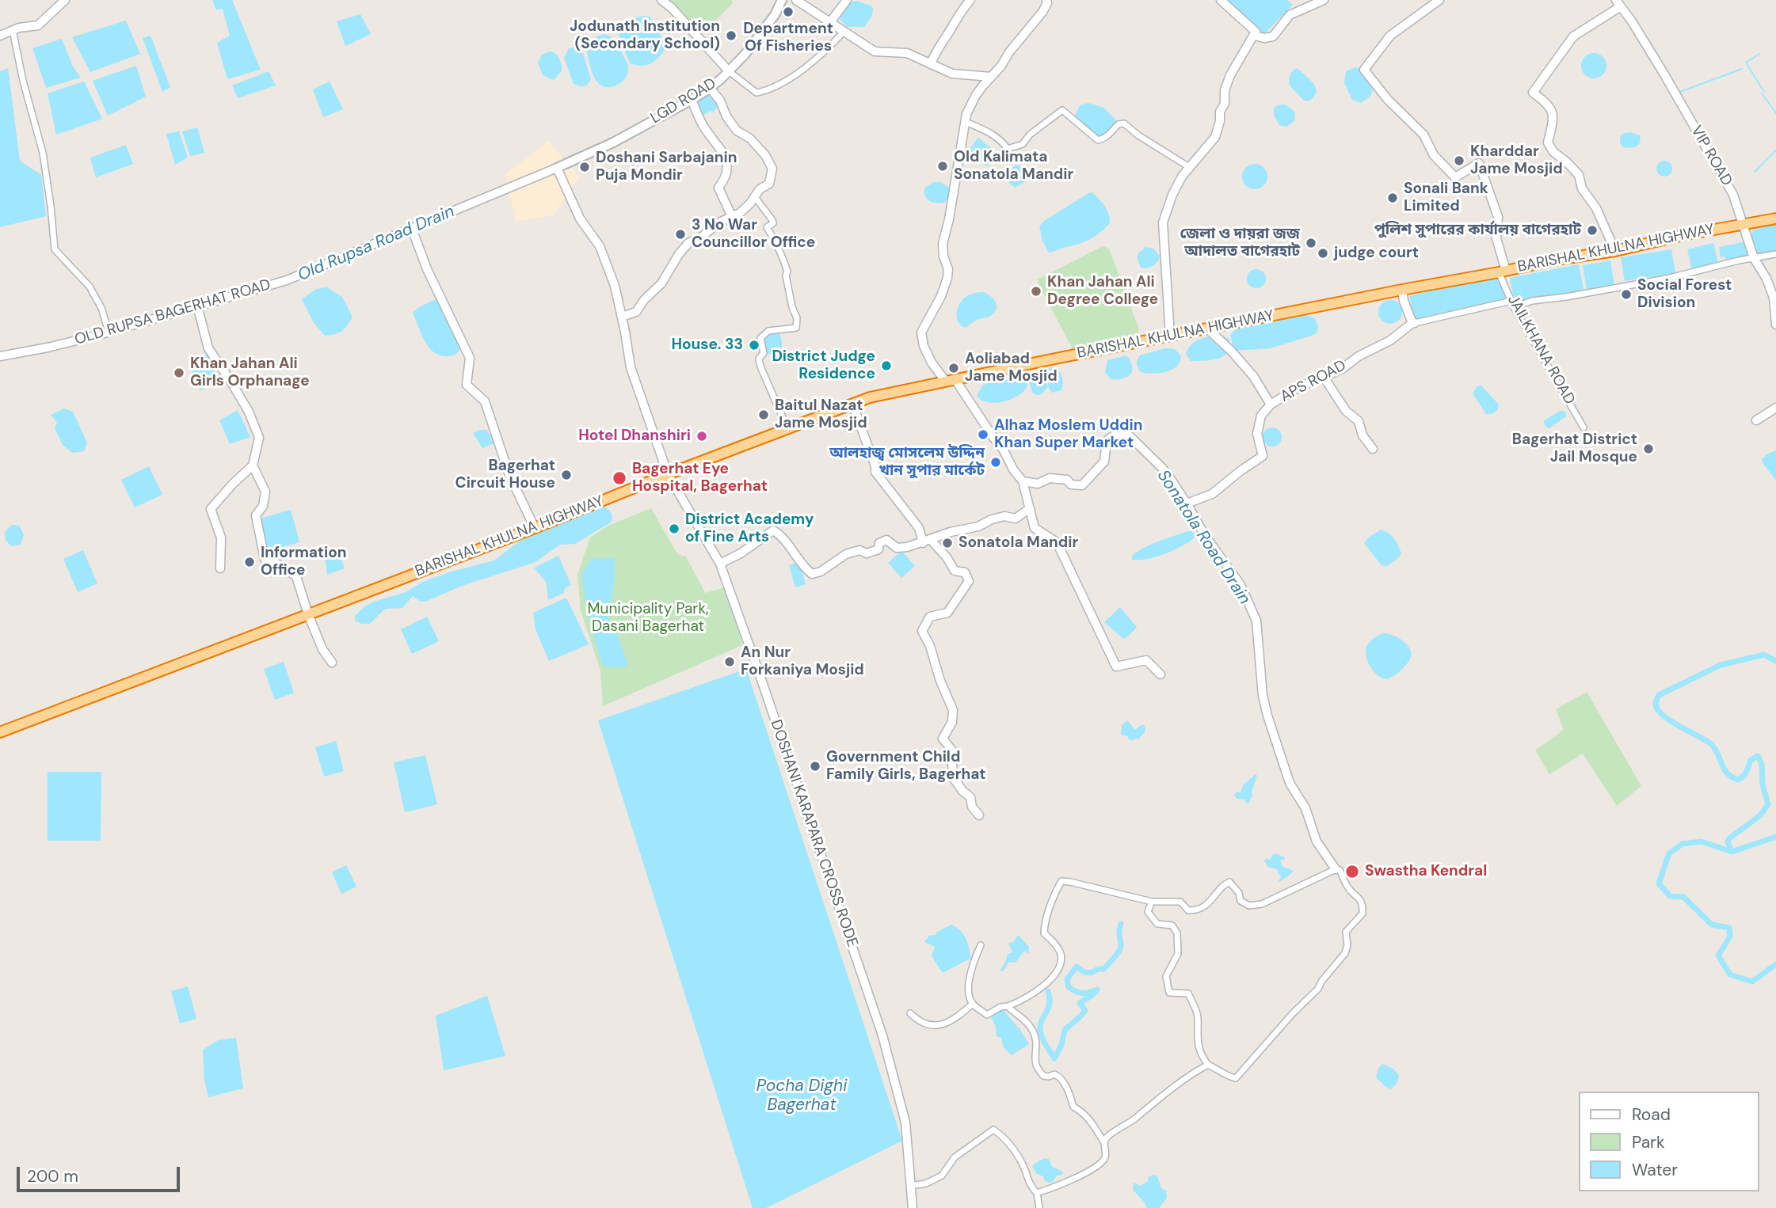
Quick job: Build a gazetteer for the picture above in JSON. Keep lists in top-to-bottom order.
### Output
{
  "streets": {
    "highway": ["BARISHAL KHULNA HIGHWAY"],
    "main road": ["LGD ROAD"],
    "street": [
      "VIP ROAD",
      "OLD RUPSA BAGERHAT ROAD",
      "JAILKHANA ROAD",
      "APS ROAD",
      "DOSHANI KARAPARA CROSS RODE"
    ]
  },
  "crossings": [
    ["LGD ROAD", "OLD RUPSA BAGERHAT ROAD"],
    ["LGD ROAD", "DOSHANI KARAPARA CROSS RODE"],
    ["VIP ROAD", "BARISHAL KHULNA HIGHWAY"],
    ["BARISHAL KHULNA HIGHWAY", "JAILKHANA ROAD"],
    ["BARISHAL KHULNA HIGHWAY", "APS ROAD"],
    ["BARISHAL KHULNA HIGHWAY", "DOSHANI KARAPARA CROSS RODE"],
    ["OLD RUPSA BAGERHAT ROAD", "DOSHANI KARAPARA CROSS RODE"]
  ],
  "water": ["Old Rupsa Road Drain", "Sonatola Road Drain", "Pocha Dighi Bagerhat"],
  "parks": ["Municipality Park, Dasani Bagerhat"],
  "places": [
    "Department Of Fisheries",
    "Jodunath Institution (Secondary School)",
    "Kharddar Jame Mosjid",
    "Old Kalimata Sonatola Mandir",
    "Doshani Sarbajanin Puja Mondir",
    "Sonali Bank Limited",
    "পুলিশ সুপারের কার্যালয় বাগেরহাট",
    "3 No War Councillor Office",
    "জেলা ও দায়রা জজ আদালত বাগেরহাট",
    "judge court",
    "Khan Jahan Ali Degree College",
    "Social Forest Division",
    "House. 33",
    "District Judge Residence",
    "Aoliabad Jame Mosjid",
    "Khan Jahan Ali Girls Orphanage",
    "Baitul Nazat Jame Mosjid",
    "Alhaz Moslem Uddin Khan Super Market",
    "Hotel Dhanshiri",
    "Bagerhat District Jail Mosque",
    "আলহাজ্ব মোসলেম উদ্দিন খান সুপার মার্কেট",
    "Bagerhat Circuit House",
    "Bagerhat Eye Hospital, Bagerhat",
    "District Academy of Fine Arts",
    "Sonatola Mandir",
    "Information Office",
    "An Nur Forkaniya Mosjid",
    "Government Child Family Girls, Bagerhat",
    "Swastha Kendral"
  ],
  "legend": ["Road", "Park", "Water"],
  "scale_bar": "200 m"
}
